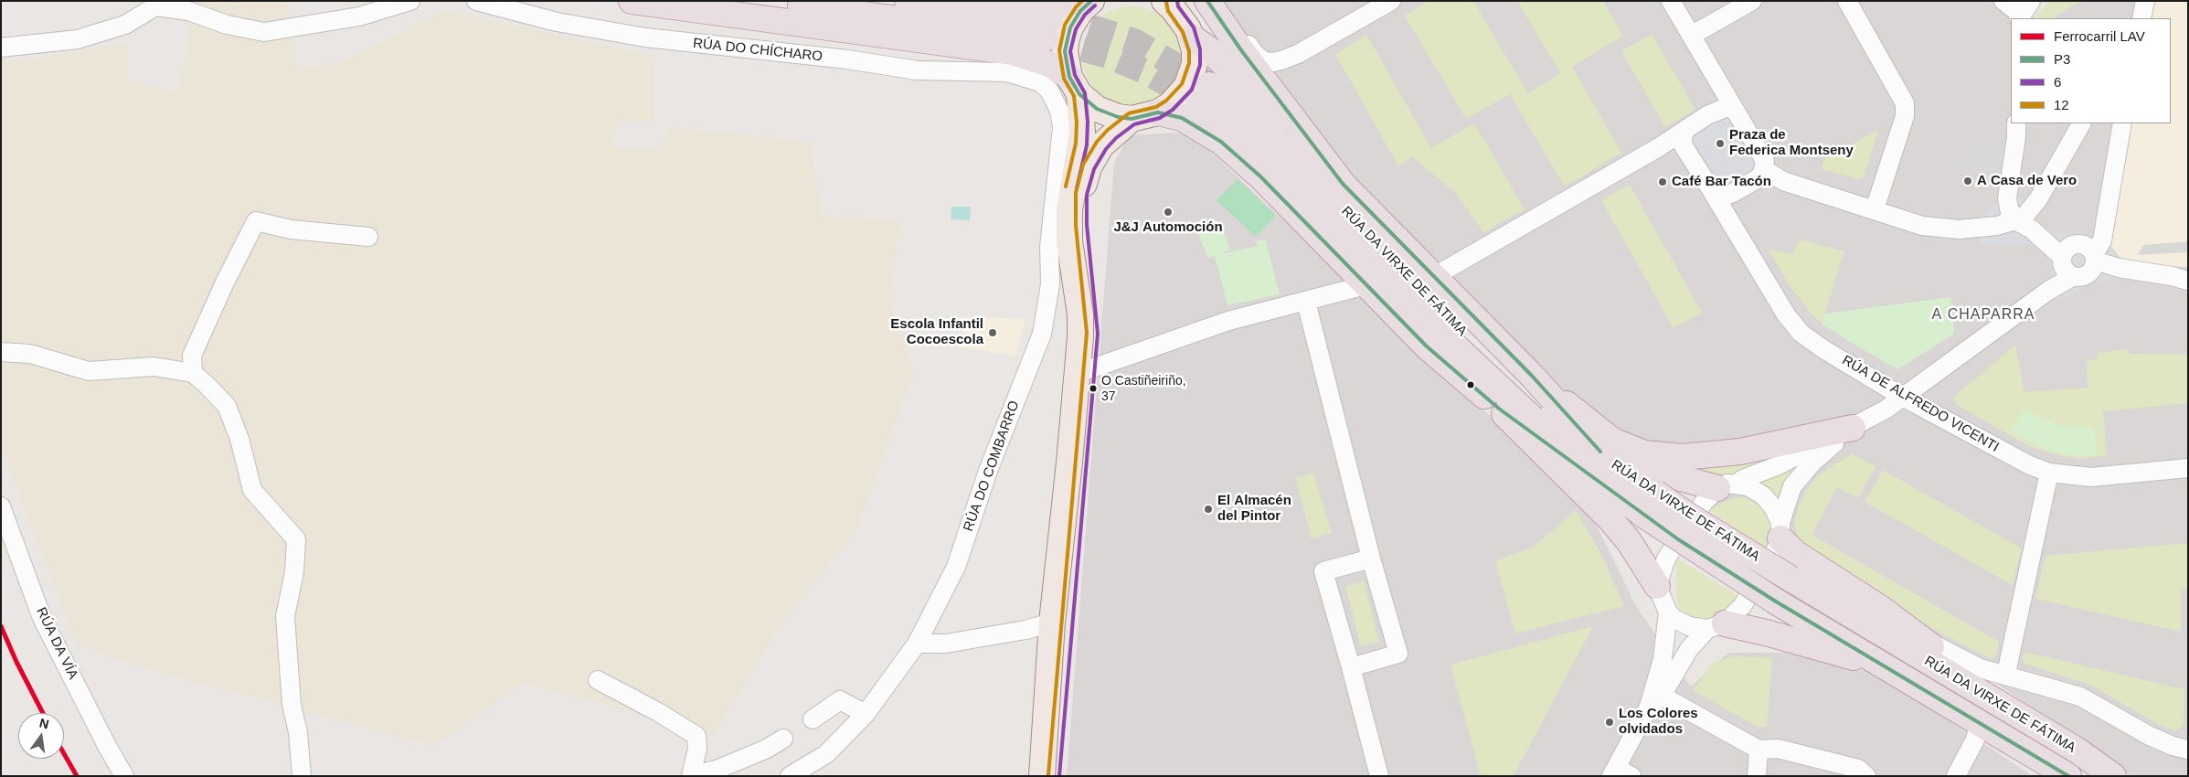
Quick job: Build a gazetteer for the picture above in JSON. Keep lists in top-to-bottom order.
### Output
{
  "streets": {
    "highway": ["RÚA DA VIRXE DE FÁTIMA"],
    "street": [
      "RÚA DO CHÍCHARO",
      "RÚA DE ALFREDO VICENTI",
      "RÚA DO COMBARRO",
      "RÚA DA VÍA"
    ]
  },
  "crossings": [
    ["RÚA DO CHÍCHARO", "RÚA DO COMBARRO"]
  ],
  "districts": ["A CHAPARRA"],
  "places": [
    "Praza de Federica Montseny",
    "A Casa de Vero",
    "Café Bar Tacón",
    "J&J Automoción",
    "Escola Infantil Cocoescola",
    "O Castiñeiriño, 37",
    "El Almacén del Pintor",
    "Los Colores olvidados"
  ],
  "lines": [
    "transit line P3",
    "transit line 6",
    "transit line 12",
    "rail line LAV"
  ],
  "legend": [
    "Ferrocarril LAV",
    "P3",
    "6",
    "12"
  ],
  "north": "top"
}
